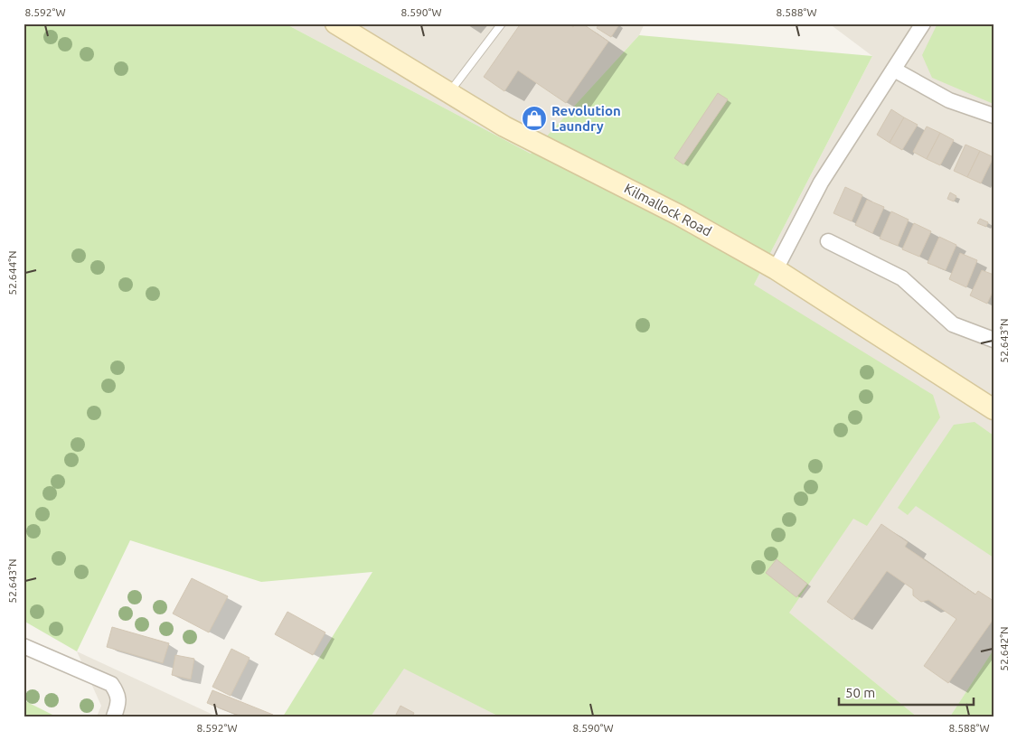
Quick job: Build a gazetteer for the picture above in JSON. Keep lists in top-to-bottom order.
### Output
{
  "streets": {
    "main road": ["Kilmallock Road"]
  },
  "places": {
    "shop": ["Revolution Laundry"]
  },
  "scale_bar": "50 m",
  "coordinates": [
    "8.592°W",
    "8.590°W",
    "8.588°W",
    "52.644°N",
    "52.643°N",
    "52.642°N"
  ]
}
